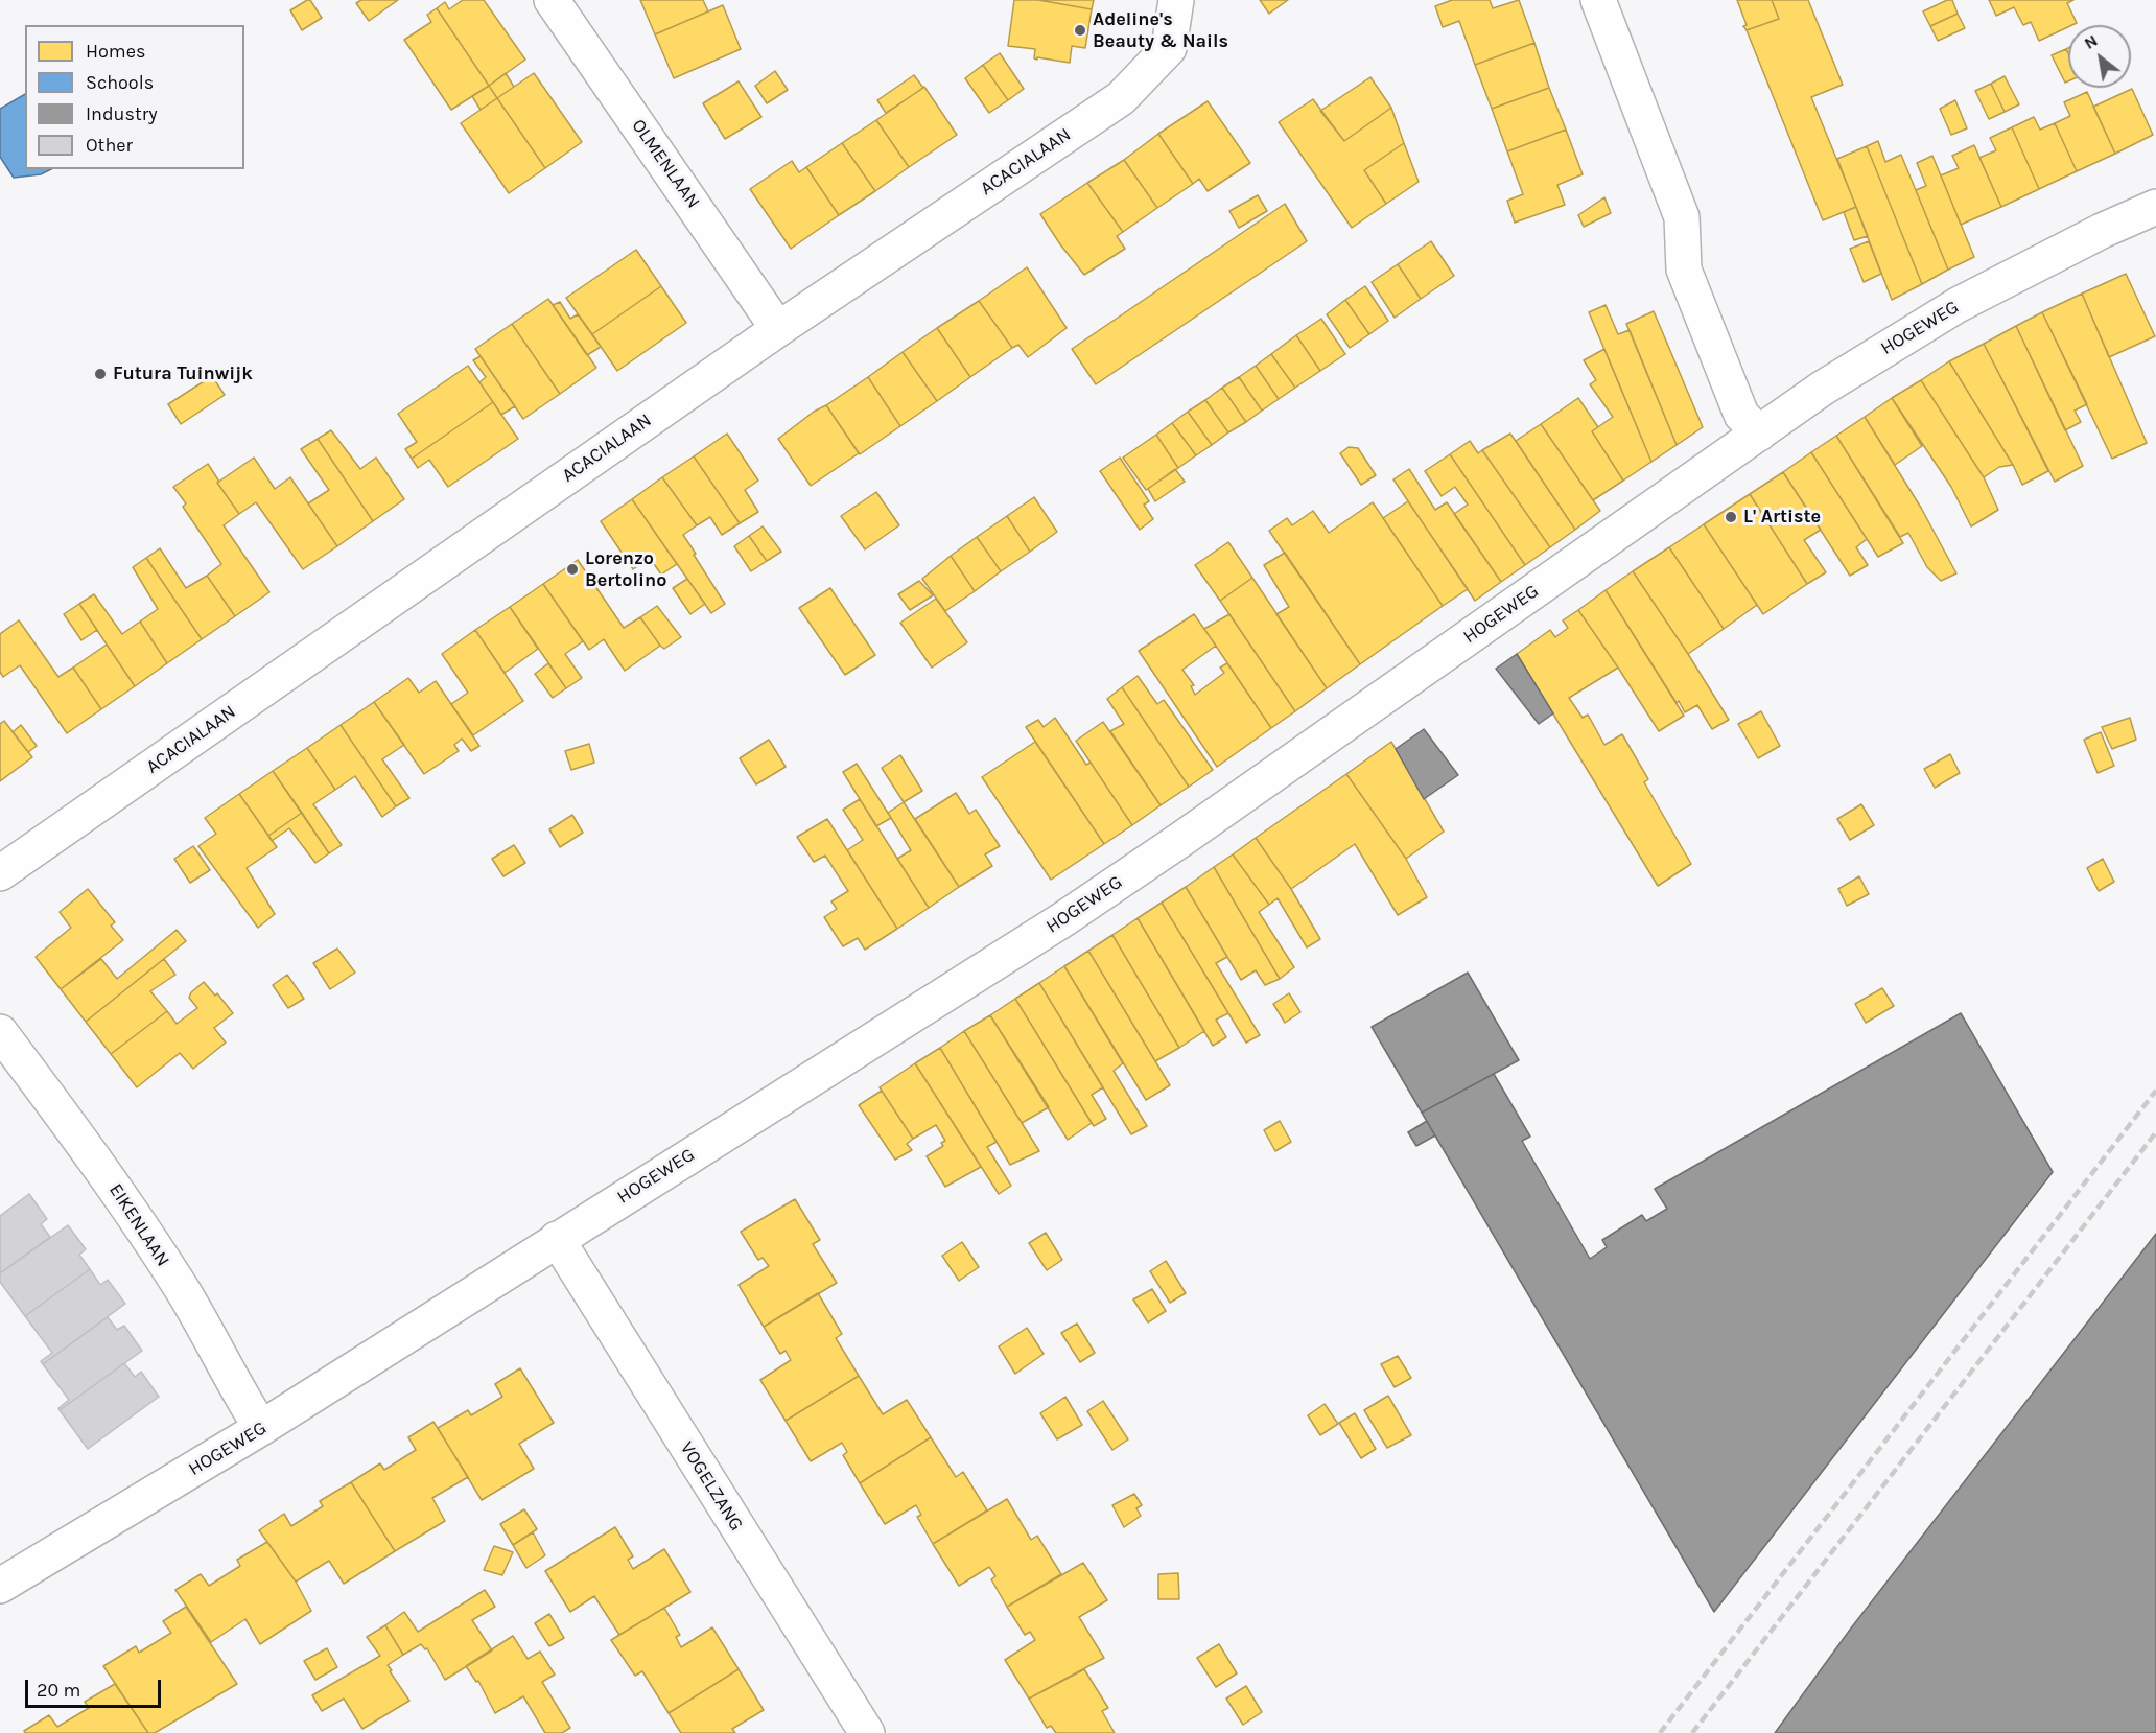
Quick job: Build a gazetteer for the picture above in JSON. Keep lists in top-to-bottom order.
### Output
{
  "streets": {
    "street": [
      "ACACIALAAN",
      "OLMENLAAN",
      "HOGEWEG",
      "EIKENLAAN",
      "VOGELZANG"
    ]
  },
  "crossings": [
    ["ACACIALAAN", "OLMENLAAN"],
    ["HOGEWEG", "EIKENLAAN"],
    ["HOGEWEG", "VOGELZANG"]
  ],
  "places": [
    "Adeline's Beauty & Nails",
    "Futura Tuinwijk",
    "L' Artiste",
    "Lorenzo Bertolino"
  ],
  "legend": [
    "Homes",
    "Schools",
    "Industry",
    "Other"
  ],
  "scale_bar": "20 m",
  "north": "top left"
}
